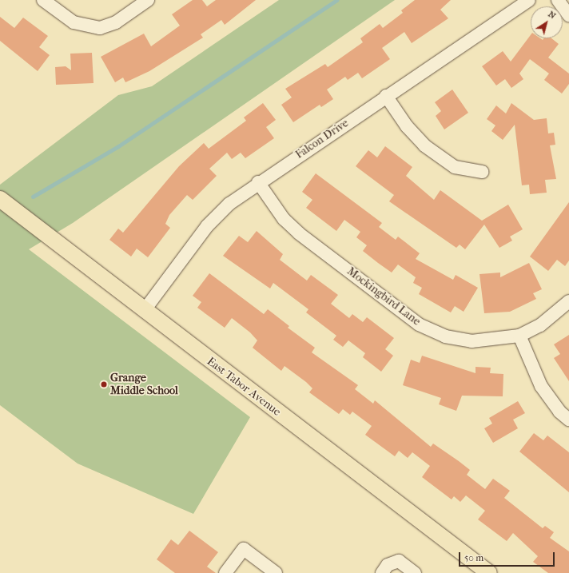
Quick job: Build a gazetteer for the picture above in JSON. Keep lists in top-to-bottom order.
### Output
{
  "streets": {
    "main road": ["East Tabor Avenue"],
    "street": ["Falcon Drive", "Mockingbird Lane"]
  },
  "crossings": [
    ["Falcon Drive", "Mockingbird Lane"],
    ["Falcon Drive", "East Tabor Avenue"]
  ],
  "places": ["Grange Middle School"],
  "scale_bar": "50 m",
  "north": "top right"
}
